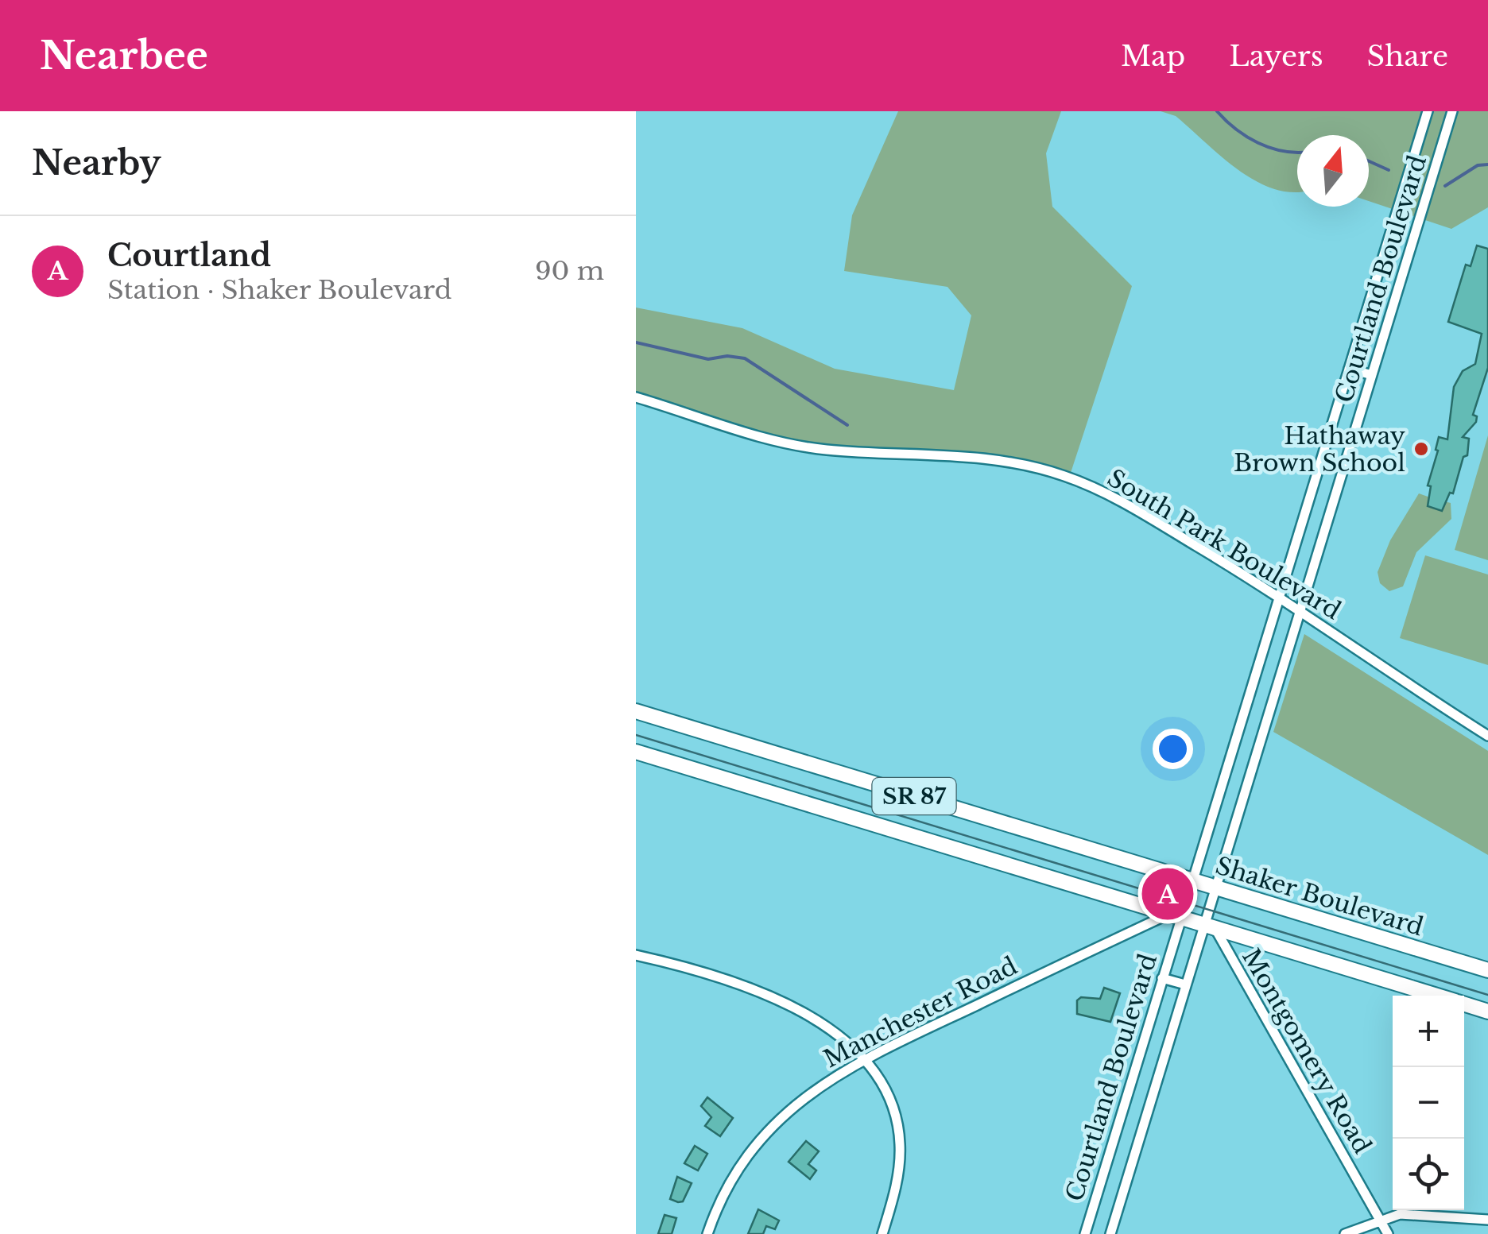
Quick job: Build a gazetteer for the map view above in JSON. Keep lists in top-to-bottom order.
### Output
{
  "streets": {
    "main road": ["SR 87", "Shaker Boulevard"],
    "street": [
      "Courtland Boulevard",
      "South Park Boulevard",
      "Manchester Road",
      "Montgomery Road"
    ]
  },
  "crossings": [
    ["Courtland Boulevard", "South Park Boulevard"],
    ["Courtland Boulevard", "SR 87"],
    ["Courtland Boulevard", "Shaker Boulevard"],
    ["Courtland Boulevard", "Manchester Road"],
    ["Courtland Boulevard", "Montgomery Road"],
    ["SR 87", "Manchester Road"],
    ["SR 87", "Montgomery Road"]
  ],
  "places": ["Hathaway Brown School"],
  "north": "top",
  "page": {
    "header": "Nearbee",
    "nav": ["Map", "Layers", "Share"],
    "heading": "Nearby",
    "list": [
      {
        "mark": "A",
        "name": "Courtland",
        "note": "Station · Shaker Boulevard",
        "value": "90 m"
      }
    ],
    "pins": "A",
    "map_buttons": ["+", "−"]
  }
}
